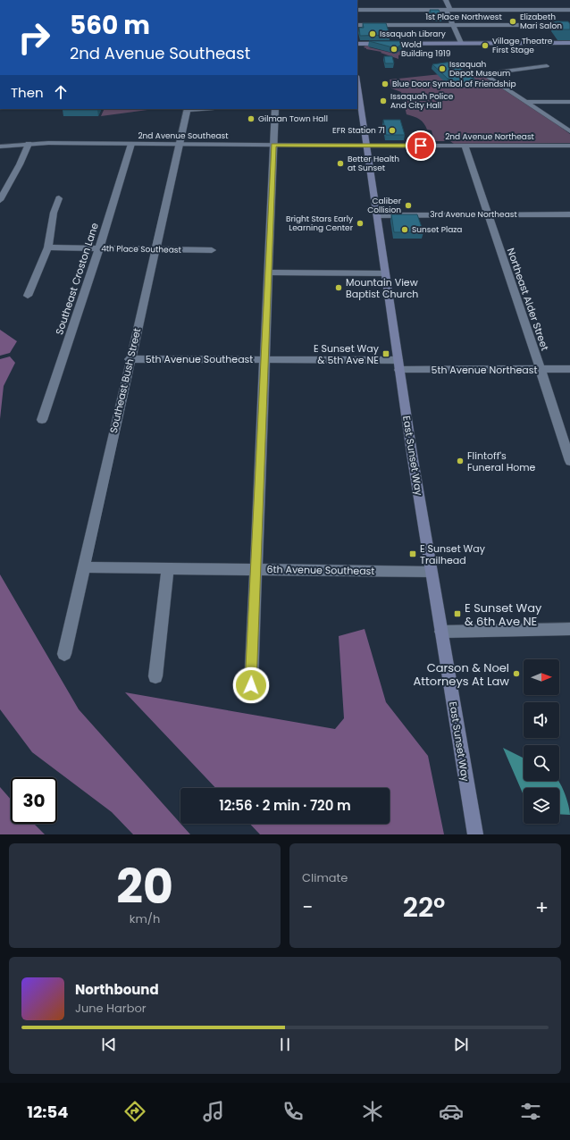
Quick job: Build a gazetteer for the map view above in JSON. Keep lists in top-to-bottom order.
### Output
{
  "streets": {
    "main road": ["East Sunset Way"],
    "street": [
      "1st Place Northwest",
      "2nd Avenue Southeast",
      "2nd Avenue Northeast",
      "3rd Avenue Northeast",
      "4th Place Southeast",
      "Southeast Croston Lane",
      "Northeast Alder Street",
      "5th Avenue Southeast",
      "5th Avenue Northeast",
      "Southeast Bush Street",
      "6th Avenue Southeast"
    ]
  },
  "crossings": [
    ["2nd Avenue Southeast", "2nd Avenue Northeast"],
    ["2nd Avenue Southeast", "Southeast Croston Lane"],
    ["2nd Avenue Southeast", "Southeast Bush Street"],
    ["2nd Avenue Southeast", "East Sunset Way"],
    ["2nd Avenue Northeast", "Northeast Alder Street"],
    ["2nd Avenue Northeast", "East Sunset Way"],
    ["3rd Avenue Northeast", "Northeast Alder Street"],
    ["3rd Avenue Northeast", "East Sunset Way"],
    ["4th Place Southeast", "Southeast Croston Lane"],
    ["4th Place Southeast", "Southeast Bush Street"],
    ["Northeast Alder Street", "5th Avenue Northeast"],
    ["5th Avenue Southeast", "5th Avenue Northeast"],
    ["5th Avenue Southeast", "Southeast Bush Street"],
    ["5th Avenue Southeast", "East Sunset Way"],
    ["5th Avenue Northeast", "East Sunset Way"],
    ["Southeast Bush Street", "6th Avenue Southeast"],
    ["East Sunset Way", "6th Avenue Southeast"]
  ],
  "places": {
    "other": [
      "Elizabeth Mari Salon",
      "Issaquah Library",
      "Village Theatre First Stage",
      "Wold Building 1919",
      "Issaquah Depot Museum",
      "Blue Door Symbol of Friendship",
      "Issaquah Police And City Hall",
      "Gilman Town Hall",
      "EFR Station 71",
      "Better Health at Sunset",
      "Caliber Collision",
      "Bright Stars Early Learning Center",
      "Sunset Plaza",
      "Mountain View Baptist Church",
      "Flintoff's Funeral Home",
      "Carson & Noel Attorneys At Law"
    ],
    "transit": ["E Sunset Way & 5th Ave NE", "E Sunset Way Trailhead", "E Sunset Way & 6th Ave NE"]
  },
  "north": "right",
  "page": {
    "turn": ["560 m", "2nd Avenue Southeast"],
    "then": "Then",
    "limit": "30",
    "trip": "12:56 · 2 min · 720 m",
    "tile": [
      ["20", "km/h"],
      "Climate"
    ],
    "heat": ["−", "22°", "+"],
    "song": ["Northbound", "June Harbor"],
    "tabs": "12:54"
  }
}
